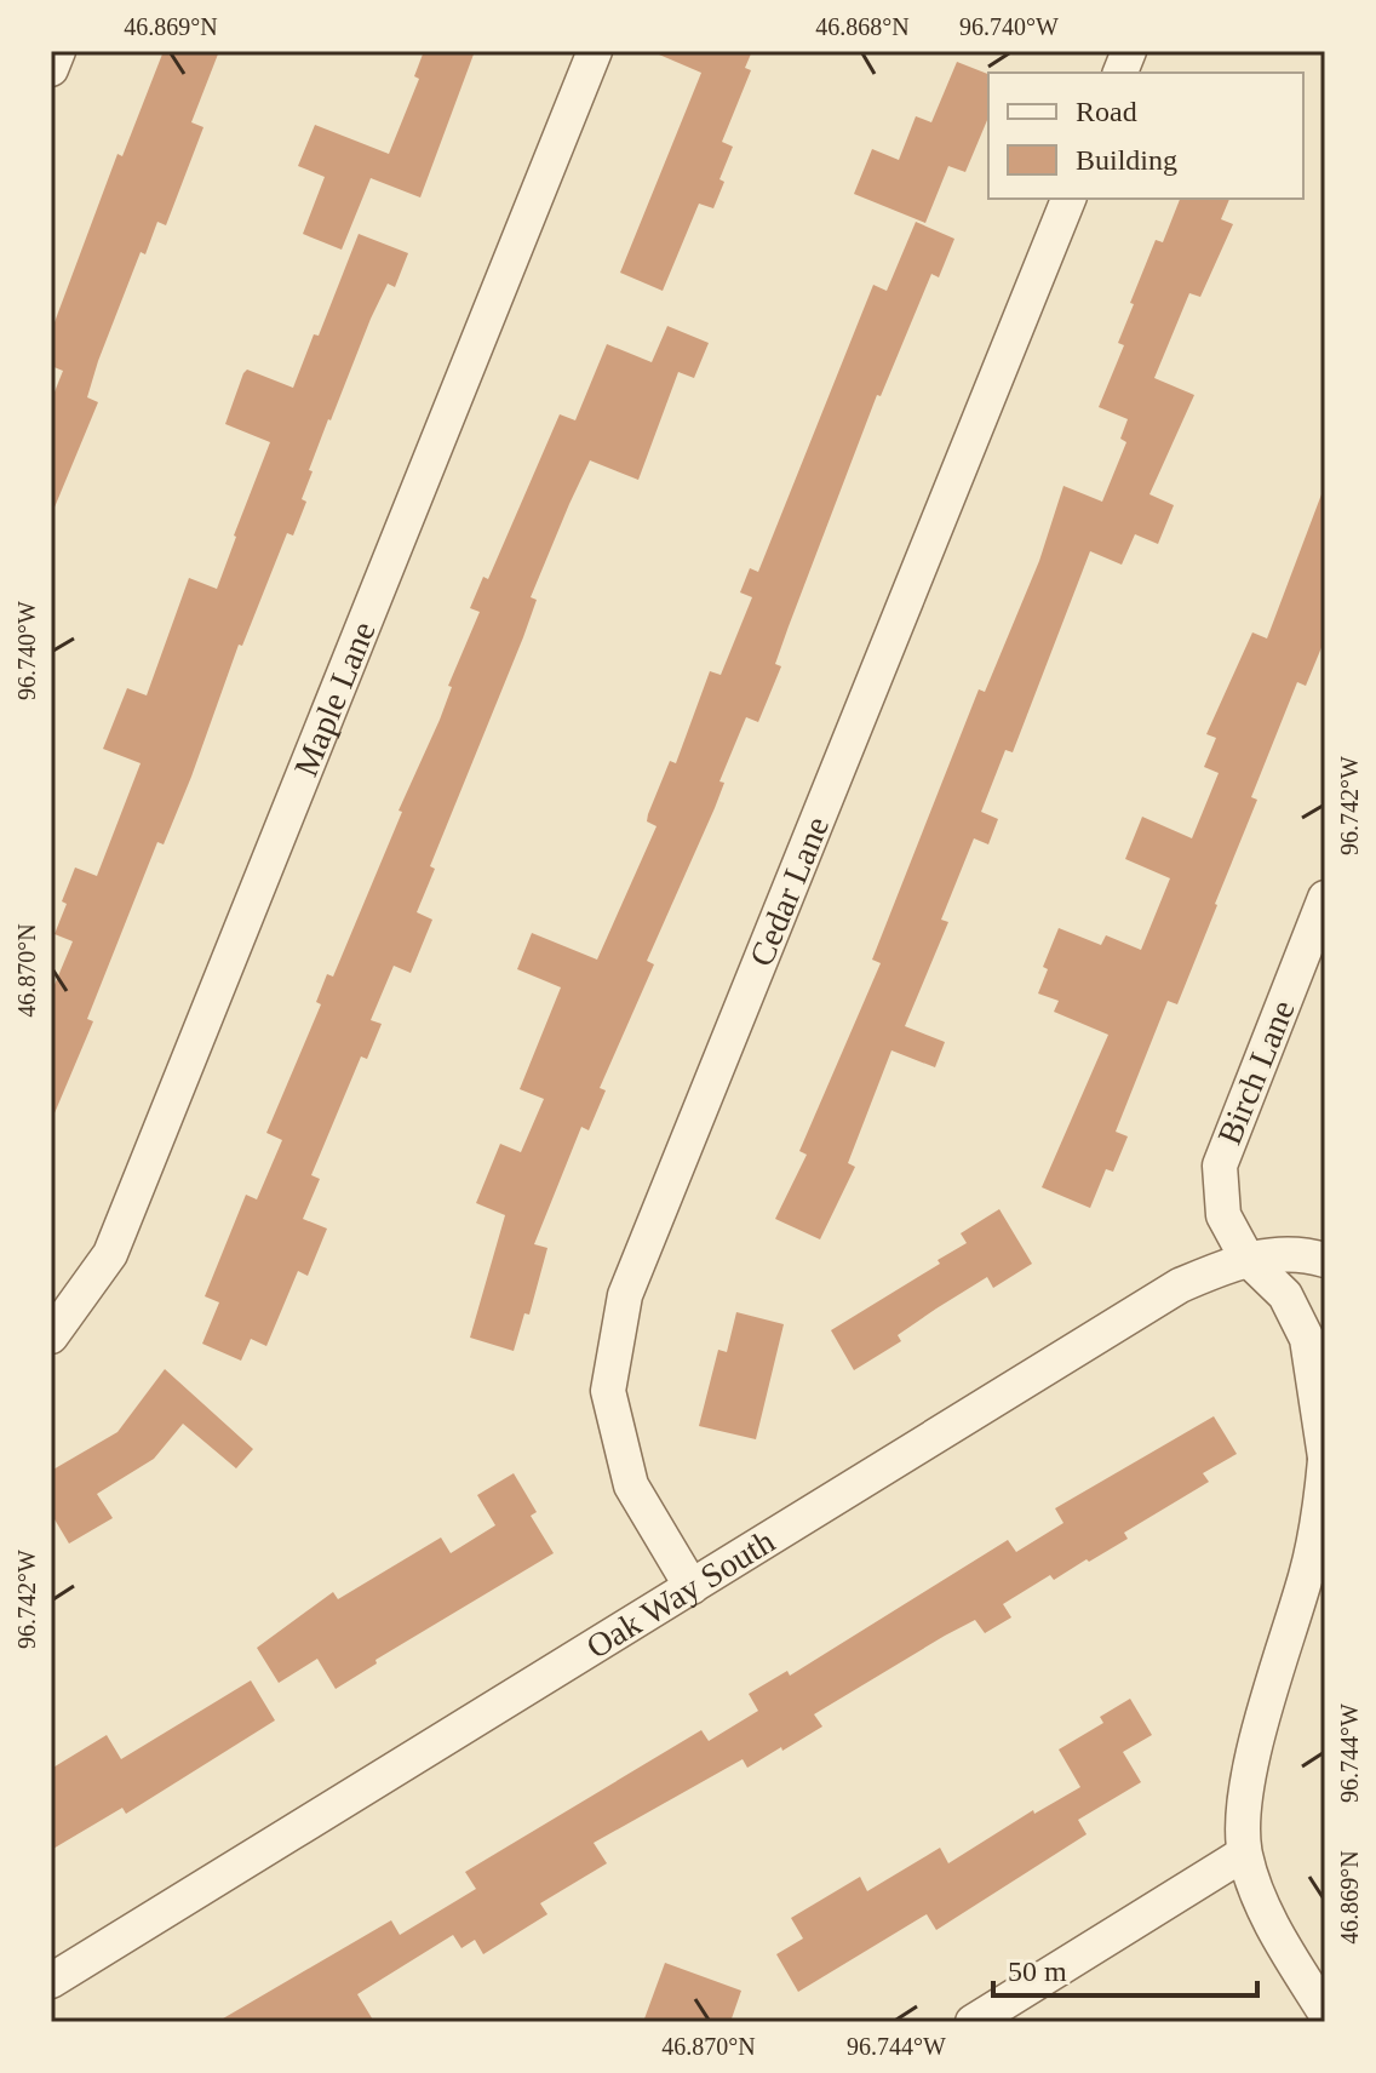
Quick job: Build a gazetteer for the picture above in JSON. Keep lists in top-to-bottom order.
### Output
{
  "streets": {
    "street": [
      "Maple Lane",
      "Cedar Lane",
      "Birch Lane",
      "Oak Way South"
    ]
  },
  "crossings": [
    ["Cedar Lane", "Oak Way South"],
    ["Birch Lane", "Oak Way South"]
  ],
  "legend": ["Road", "Building"],
  "scale_bar": "50 m",
  "coordinates": [
    "46.869°N",
    "46.868°N",
    "96.740°W",
    "96.742°W",
    "46.870°N",
    "96.744°W"
  ]
}
